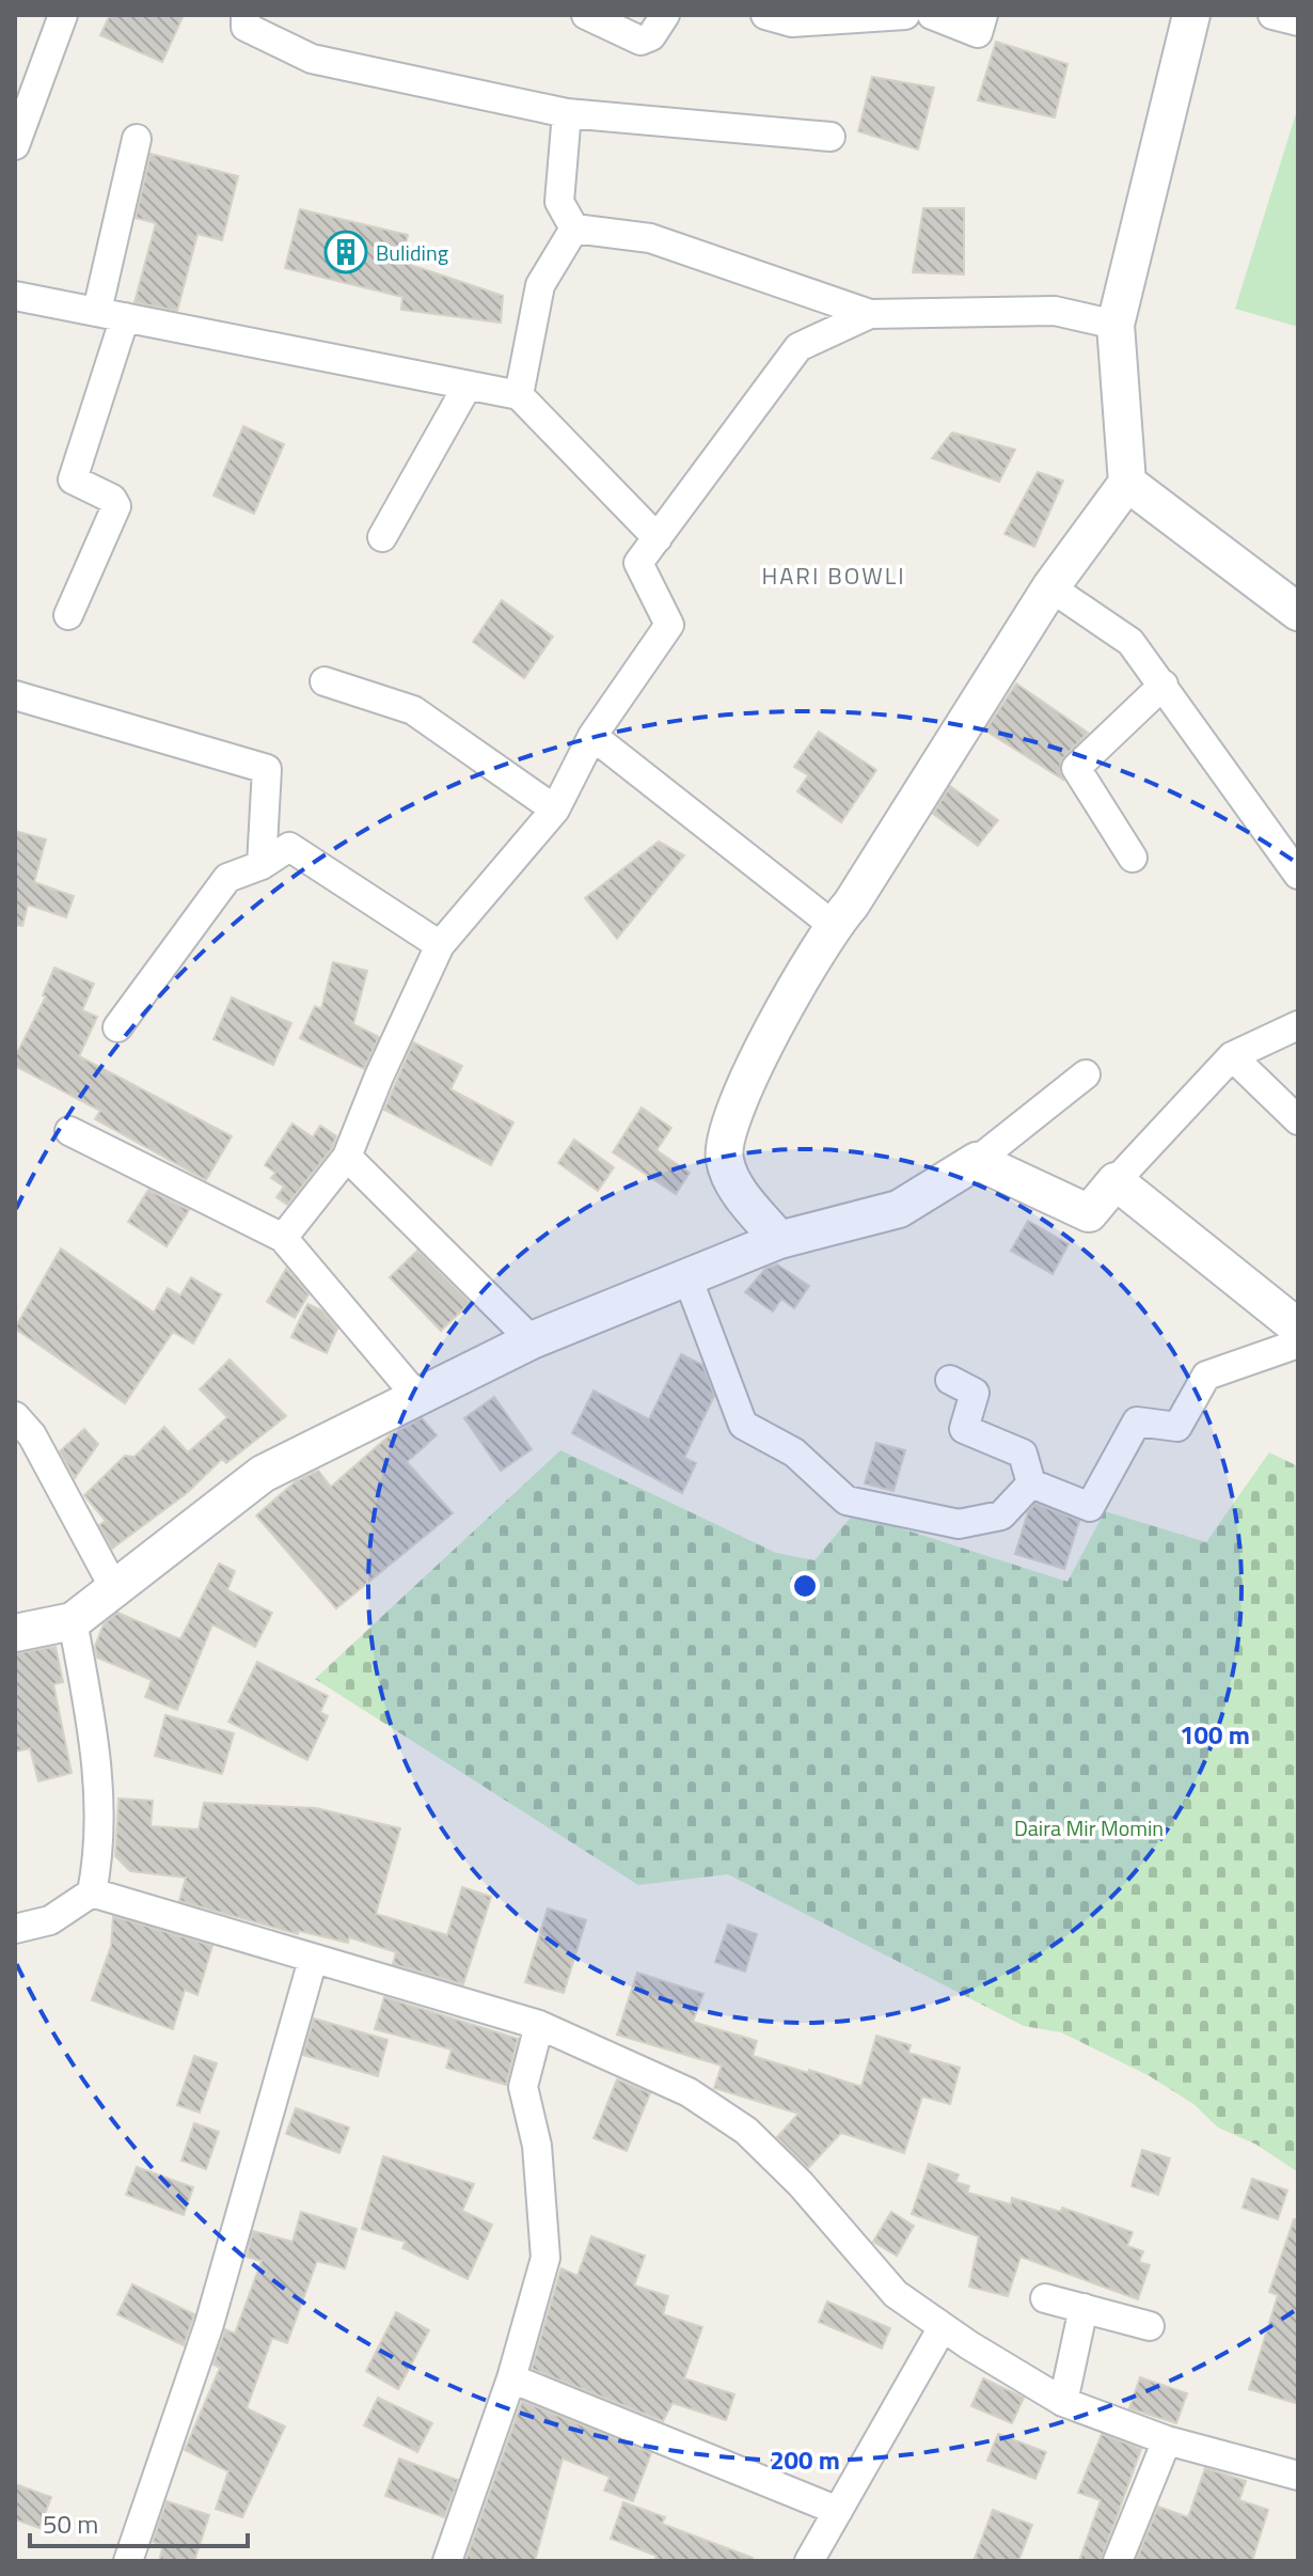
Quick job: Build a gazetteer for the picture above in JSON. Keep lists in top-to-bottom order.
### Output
{
  "districts": ["HARI BOWLI"],
  "parks": ["Daira Mir Momin"],
  "places": {
    "building": ["Buliding"]
  },
  "scale_bar": "50 m",
  "rings": ["100 m", "200 m"]
}
